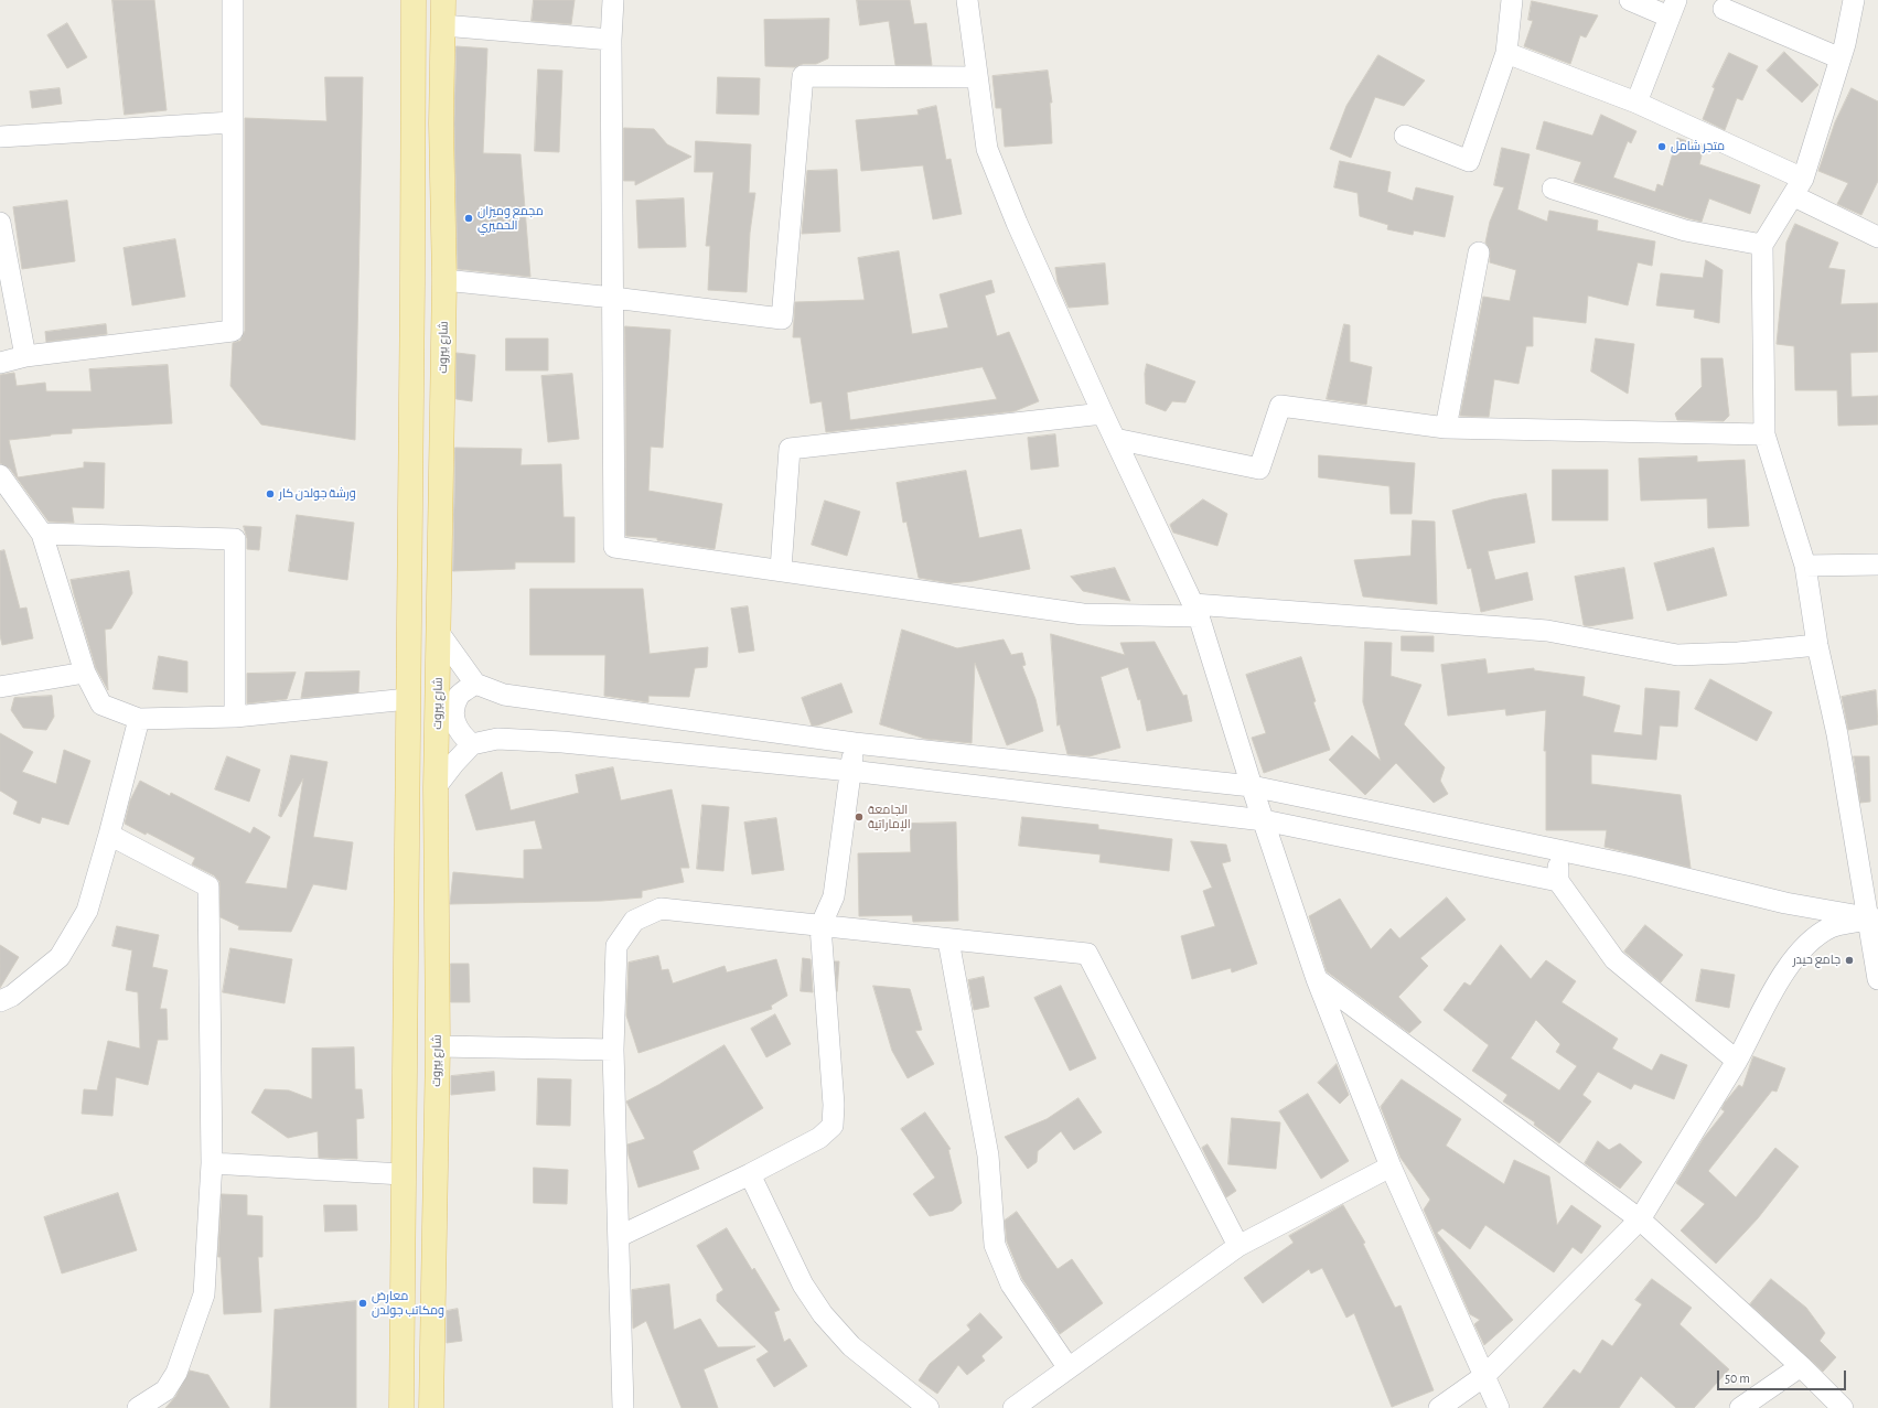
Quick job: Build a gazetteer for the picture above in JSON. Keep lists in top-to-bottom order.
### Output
{
  "streets": {
    "main road": ["شارع بيروت"]
  },
  "places": [
    "متجر شامل",
    "مجمع وميزان الحميري",
    "ورشة جولدن كار",
    "الجامعة الإماراتية",
    "جامع حيدر",
    "معارض ومكاتب جولدن"
  ],
  "scale_bar": "50 m"
}
